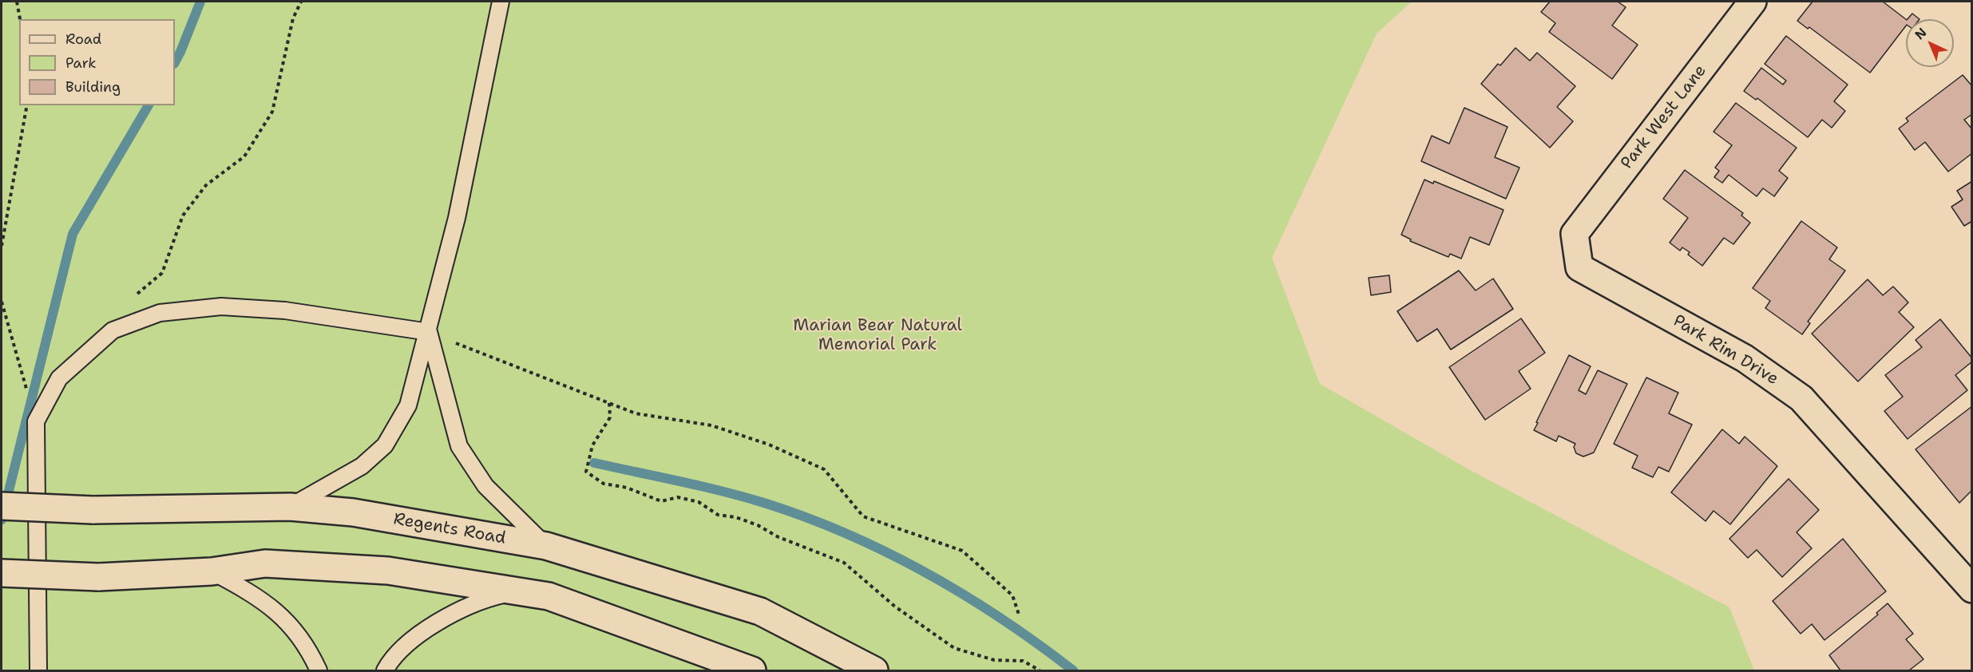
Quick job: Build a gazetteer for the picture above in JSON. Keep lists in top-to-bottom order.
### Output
{
  "streets": {
    "main road": ["Park West Lane", "Park Rim Drive", "Regents Road"]
  },
  "crossings": [
    ["Park West Lane", "Park Rim Drive"]
  ],
  "parks": ["Marian Bear Natural Memorial Park"],
  "legend": ["Road", "Park", "Building"],
  "north": "top left"
}
